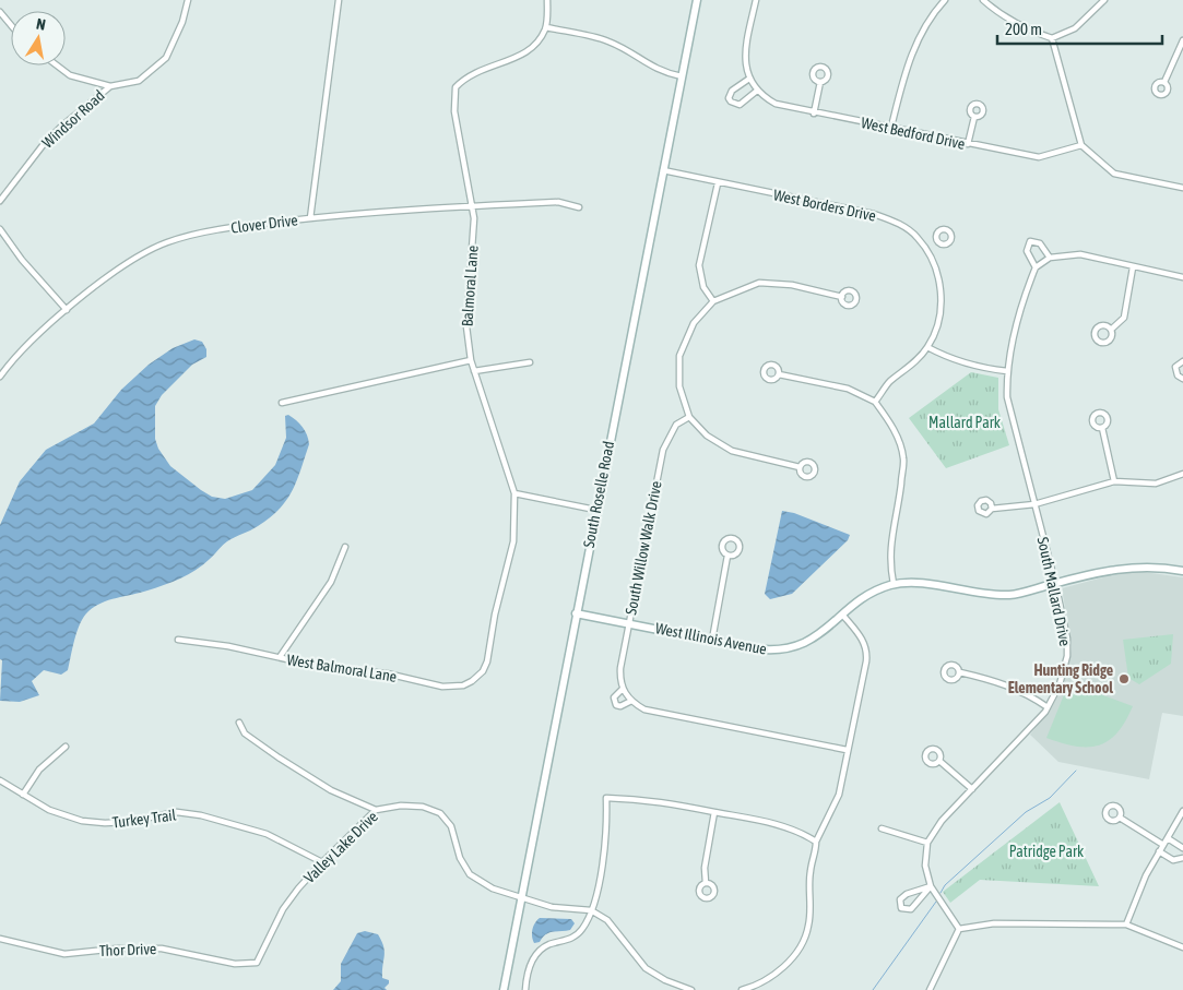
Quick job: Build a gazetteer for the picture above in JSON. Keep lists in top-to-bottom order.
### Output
{
  "streets": {
    "main road": ["South Roselle Road", "West Illinois Avenue"],
    "street": [
      "Windsor Road",
      "West Bedford Drive",
      "West Borders Drive",
      "Clover Drive",
      "Balmoral Lane",
      "South Willow Walk Drive",
      "South Mallard Drive",
      "West Balmoral Lane",
      "Turkey Trail",
      "Valley Lake Drive",
      "Thor Drive"
    ]
  },
  "crossings": [
    ["West Borders Drive", "South Roselle Road"],
    ["Clover Drive", "Balmoral Lane"],
    ["Balmoral Lane", "West Balmoral Lane"],
    ["South Roselle Road", "West Illinois Avenue"],
    ["South Roselle Road", "Valley Lake Drive"],
    ["South Willow Walk Drive", "West Illinois Avenue"],
    ["South Mallard Drive", "West Illinois Avenue"],
    ["Turkey Trail", "Valley Lake Drive"],
    ["Valley Lake Drive", "Thor Drive"]
  ],
  "parks": ["Mallard Park", "Patridge Park"],
  "places": ["Hunting Ridge Elementary School"],
  "scale_bar": "200 m",
  "north": "top"
}
